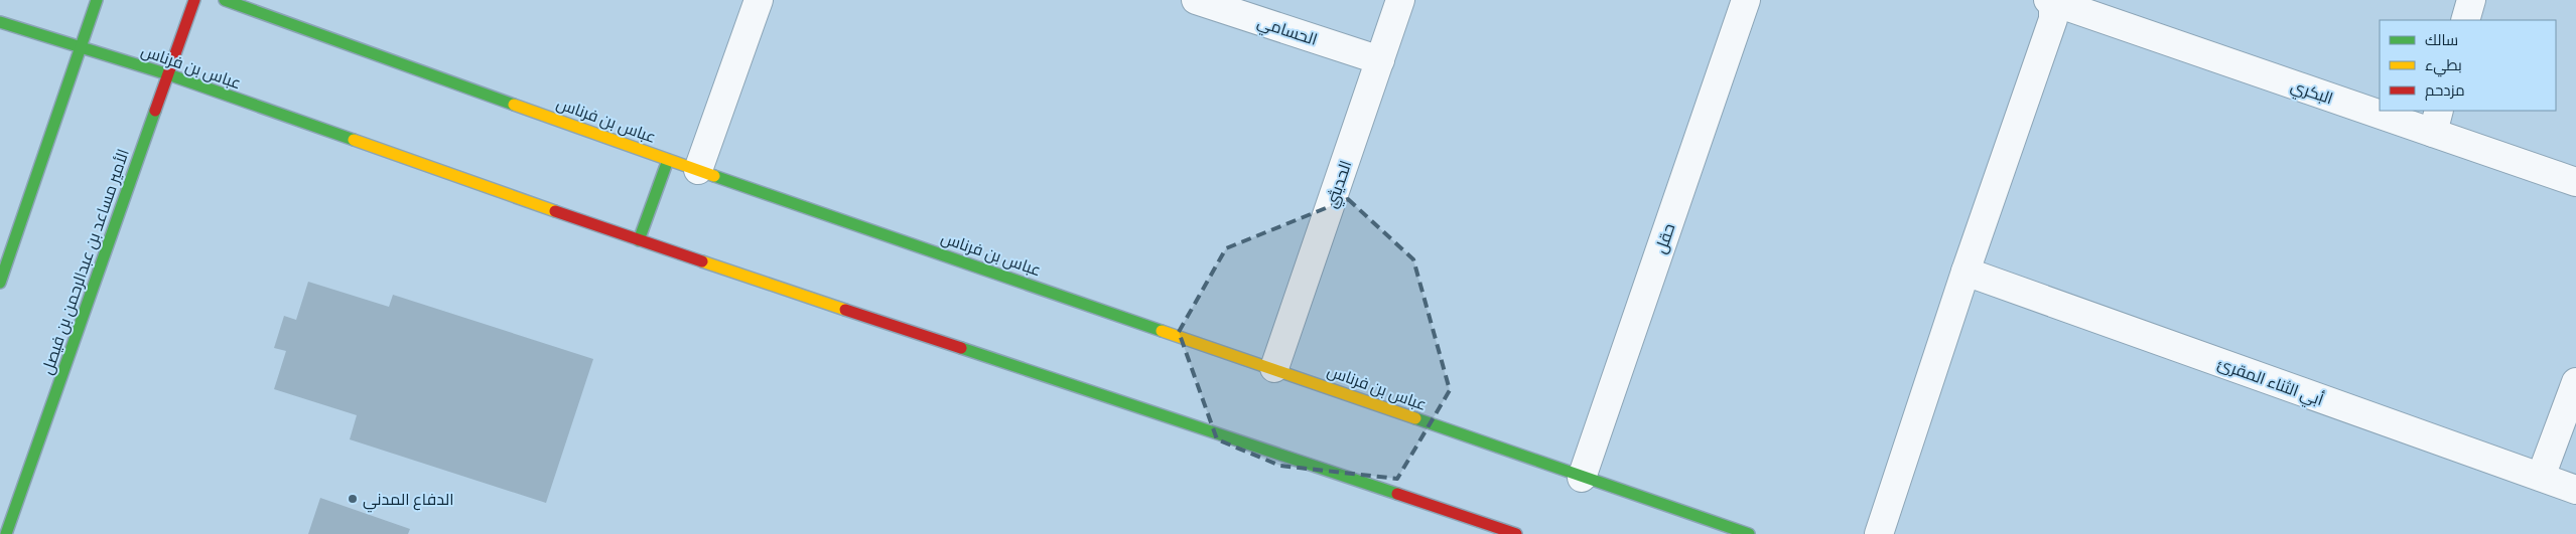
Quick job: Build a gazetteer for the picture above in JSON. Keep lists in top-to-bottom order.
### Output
{
  "streets": {
    "street": [
      "الحسامي",
      "عباس بن فرناس",
      "البكري",
      "الحديثي",
      "حقل",
      "الأمير مساعد بن عبدالرحمن بن فيصل",
      "أبي الثناء المقرئ"
    ]
  },
  "crossings": [
    ["الحسامي", "الحديثي"],
    ["عباس بن فرناس", "الحديثي"],
    ["عباس بن فرناس", "حقل"],
    ["عباس بن فرناس", "الأمير مساعد بن عبدالرحمن بن فيصل"]
  ],
  "places": ["الدفاع المدني"],
  "legend": ["سالك", "بطيء", "مزدحم"]
}
